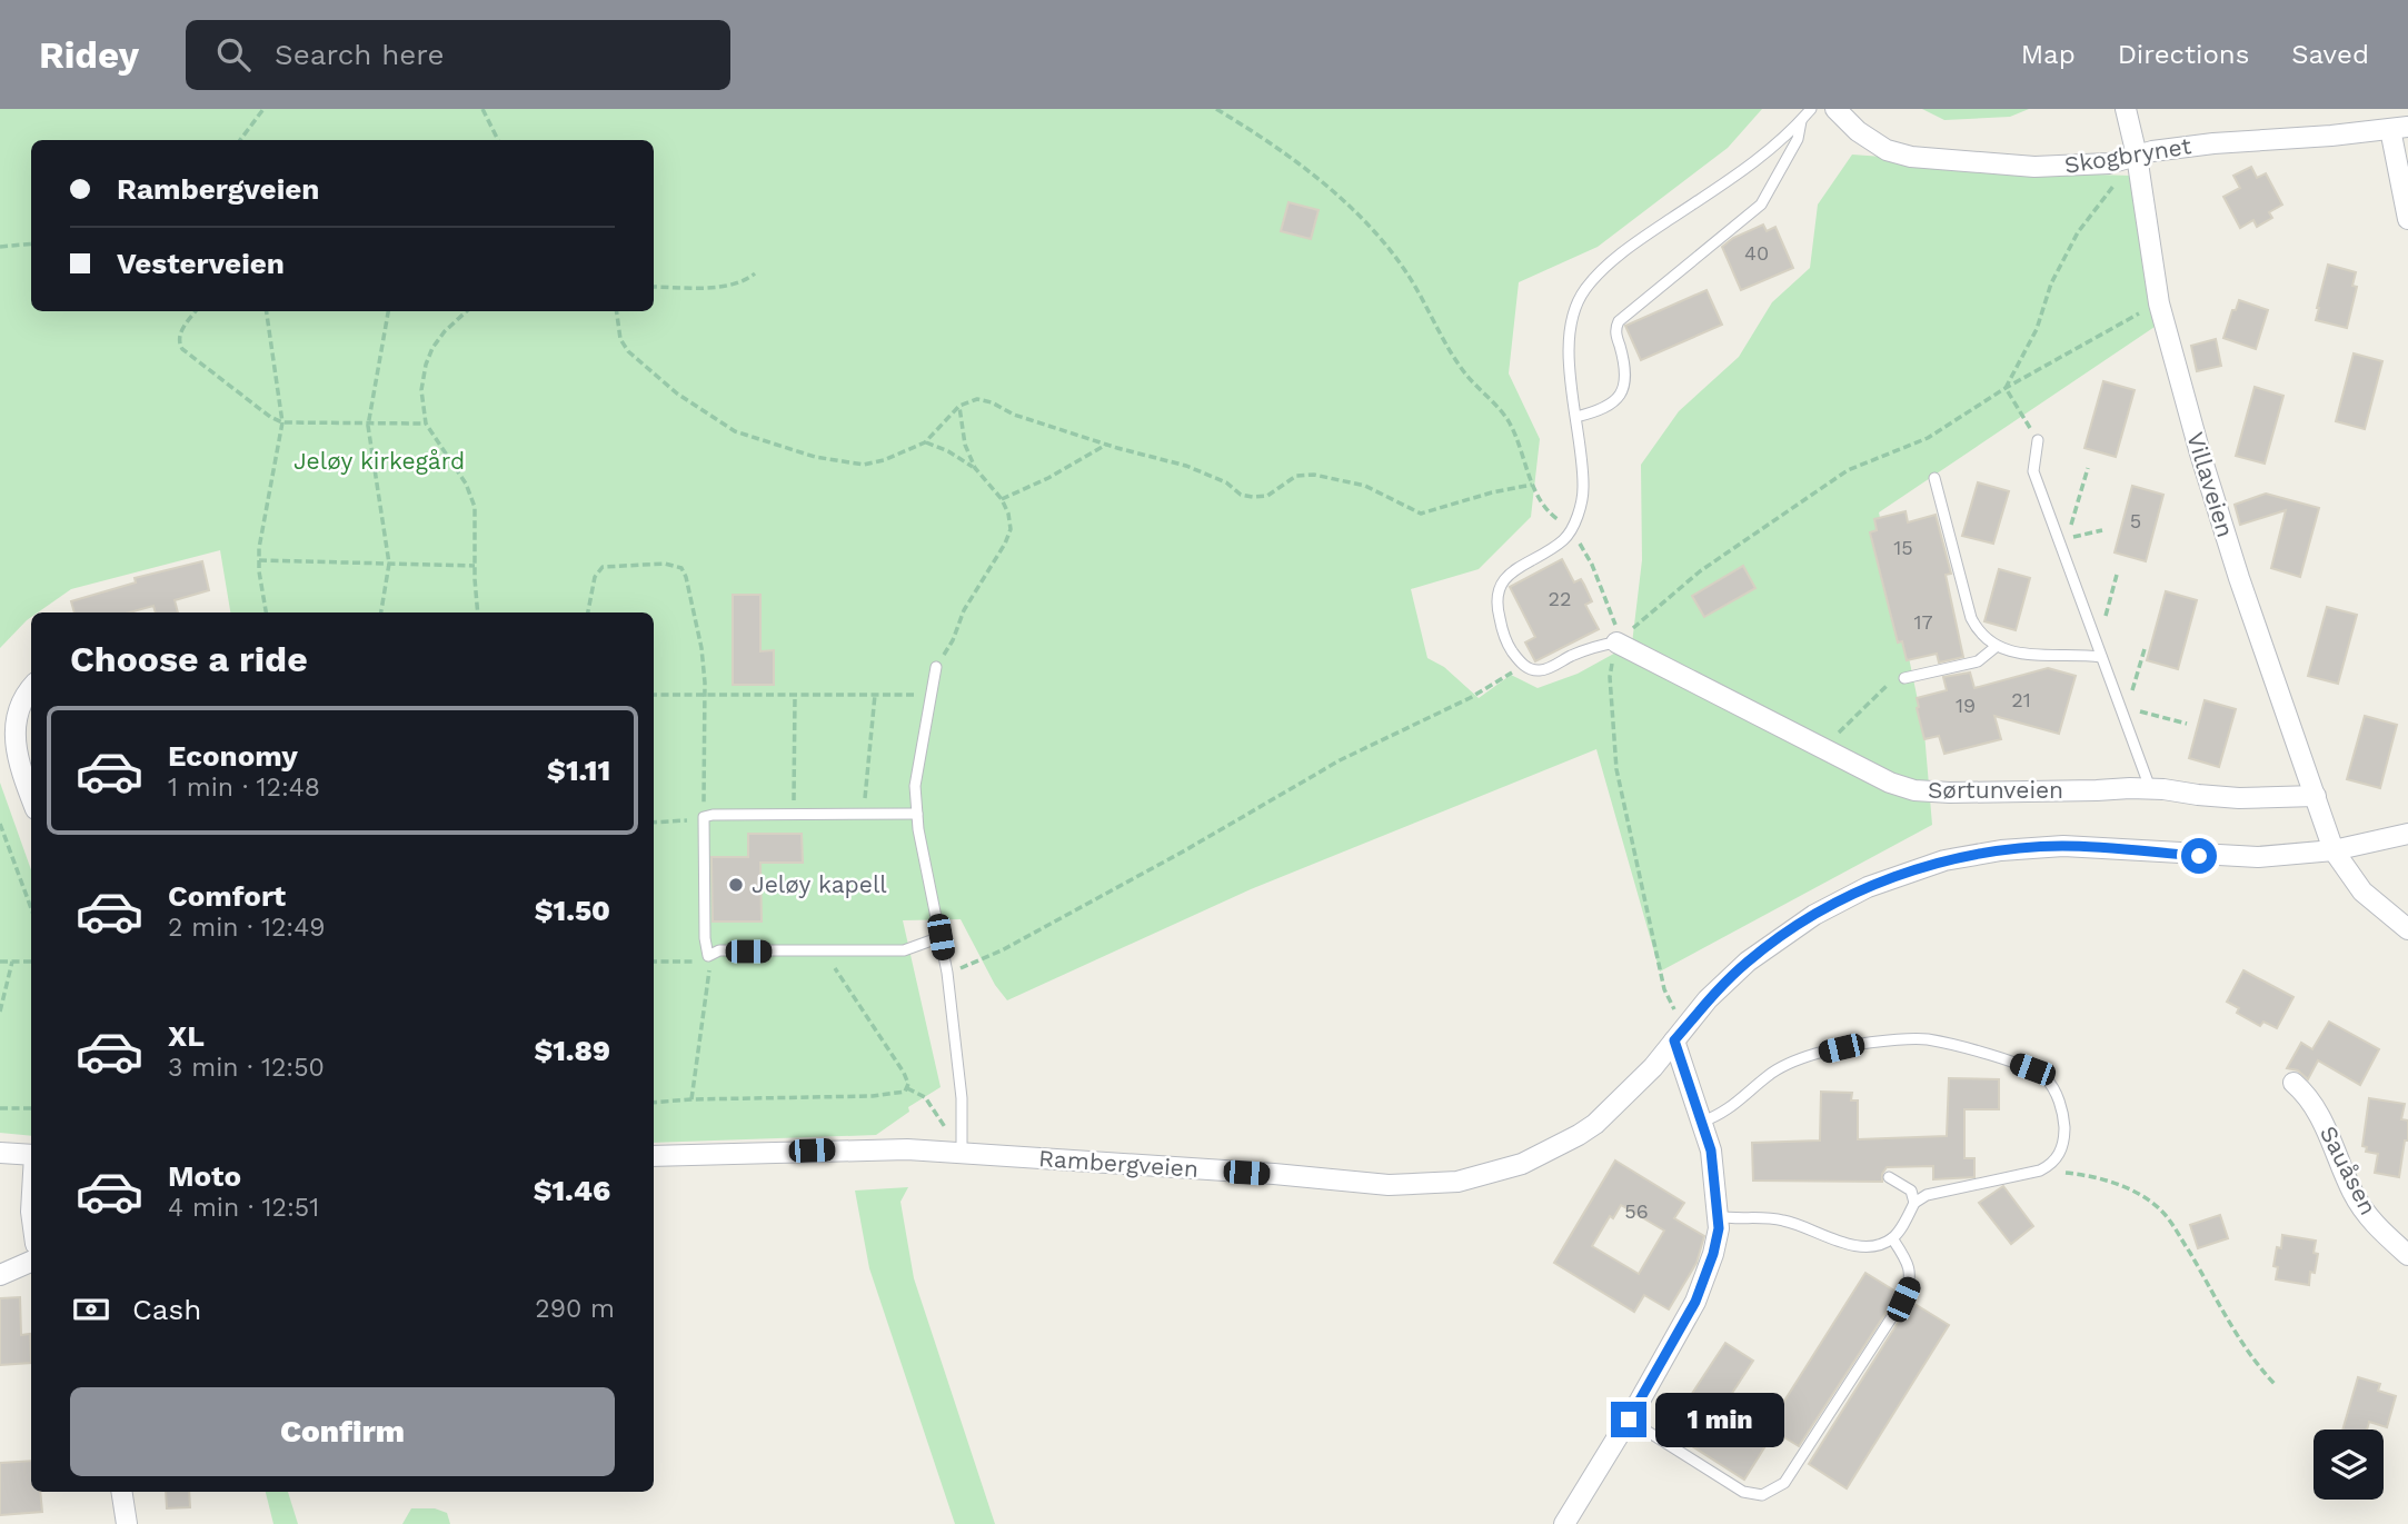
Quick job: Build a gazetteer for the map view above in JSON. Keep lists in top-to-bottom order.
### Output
{
  "streets": {
    "street": [
      "Skogbrynet",
      "Villaveien",
      "Sørtunveien",
      "Rambergveien",
      "Sauåsen"
    ]
  },
  "crossings": [
    ["Skogbrynet", "Villaveien"],
    ["Villaveien", "Sørtunveien"],
    ["Villaveien", "Rambergveien"]
  ],
  "parks": ["Jeløy kirkegård"],
  "places": ["Jeløy kapell"],
  "house_numbers": [
    "40",
    "5",
    "15",
    "22",
    "17",
    "21",
    "19",
    "56"
  ],
  "page": {
    "header": "Ridey",
    "search": "Search here",
    "nav": ["Map", "Directions", "Saved"],
    "banner": ["Rambergveien", "Vesterveien"],
    "heading": "Choose a ride",
    "list": [
      {
        "name": "Economy",
        "note": "1 min · 12:48",
        "value": "$1.11"
      },
      {
        "name": "Comfort",
        "note": "2 min · 12:49",
        "value": "$1.50"
      },
      {
        "name": "XL",
        "note": "3 min · 12:50",
        "value": "$1.89"
      },
      {
        "name": "Moto",
        "note": "4 min · 12:51",
        "value": "$1.46"
      }
    ],
    "pay": ["Cash", "290 m"],
    "buttons": "Confirm",
    "bubble": "1 min"
  }
}
